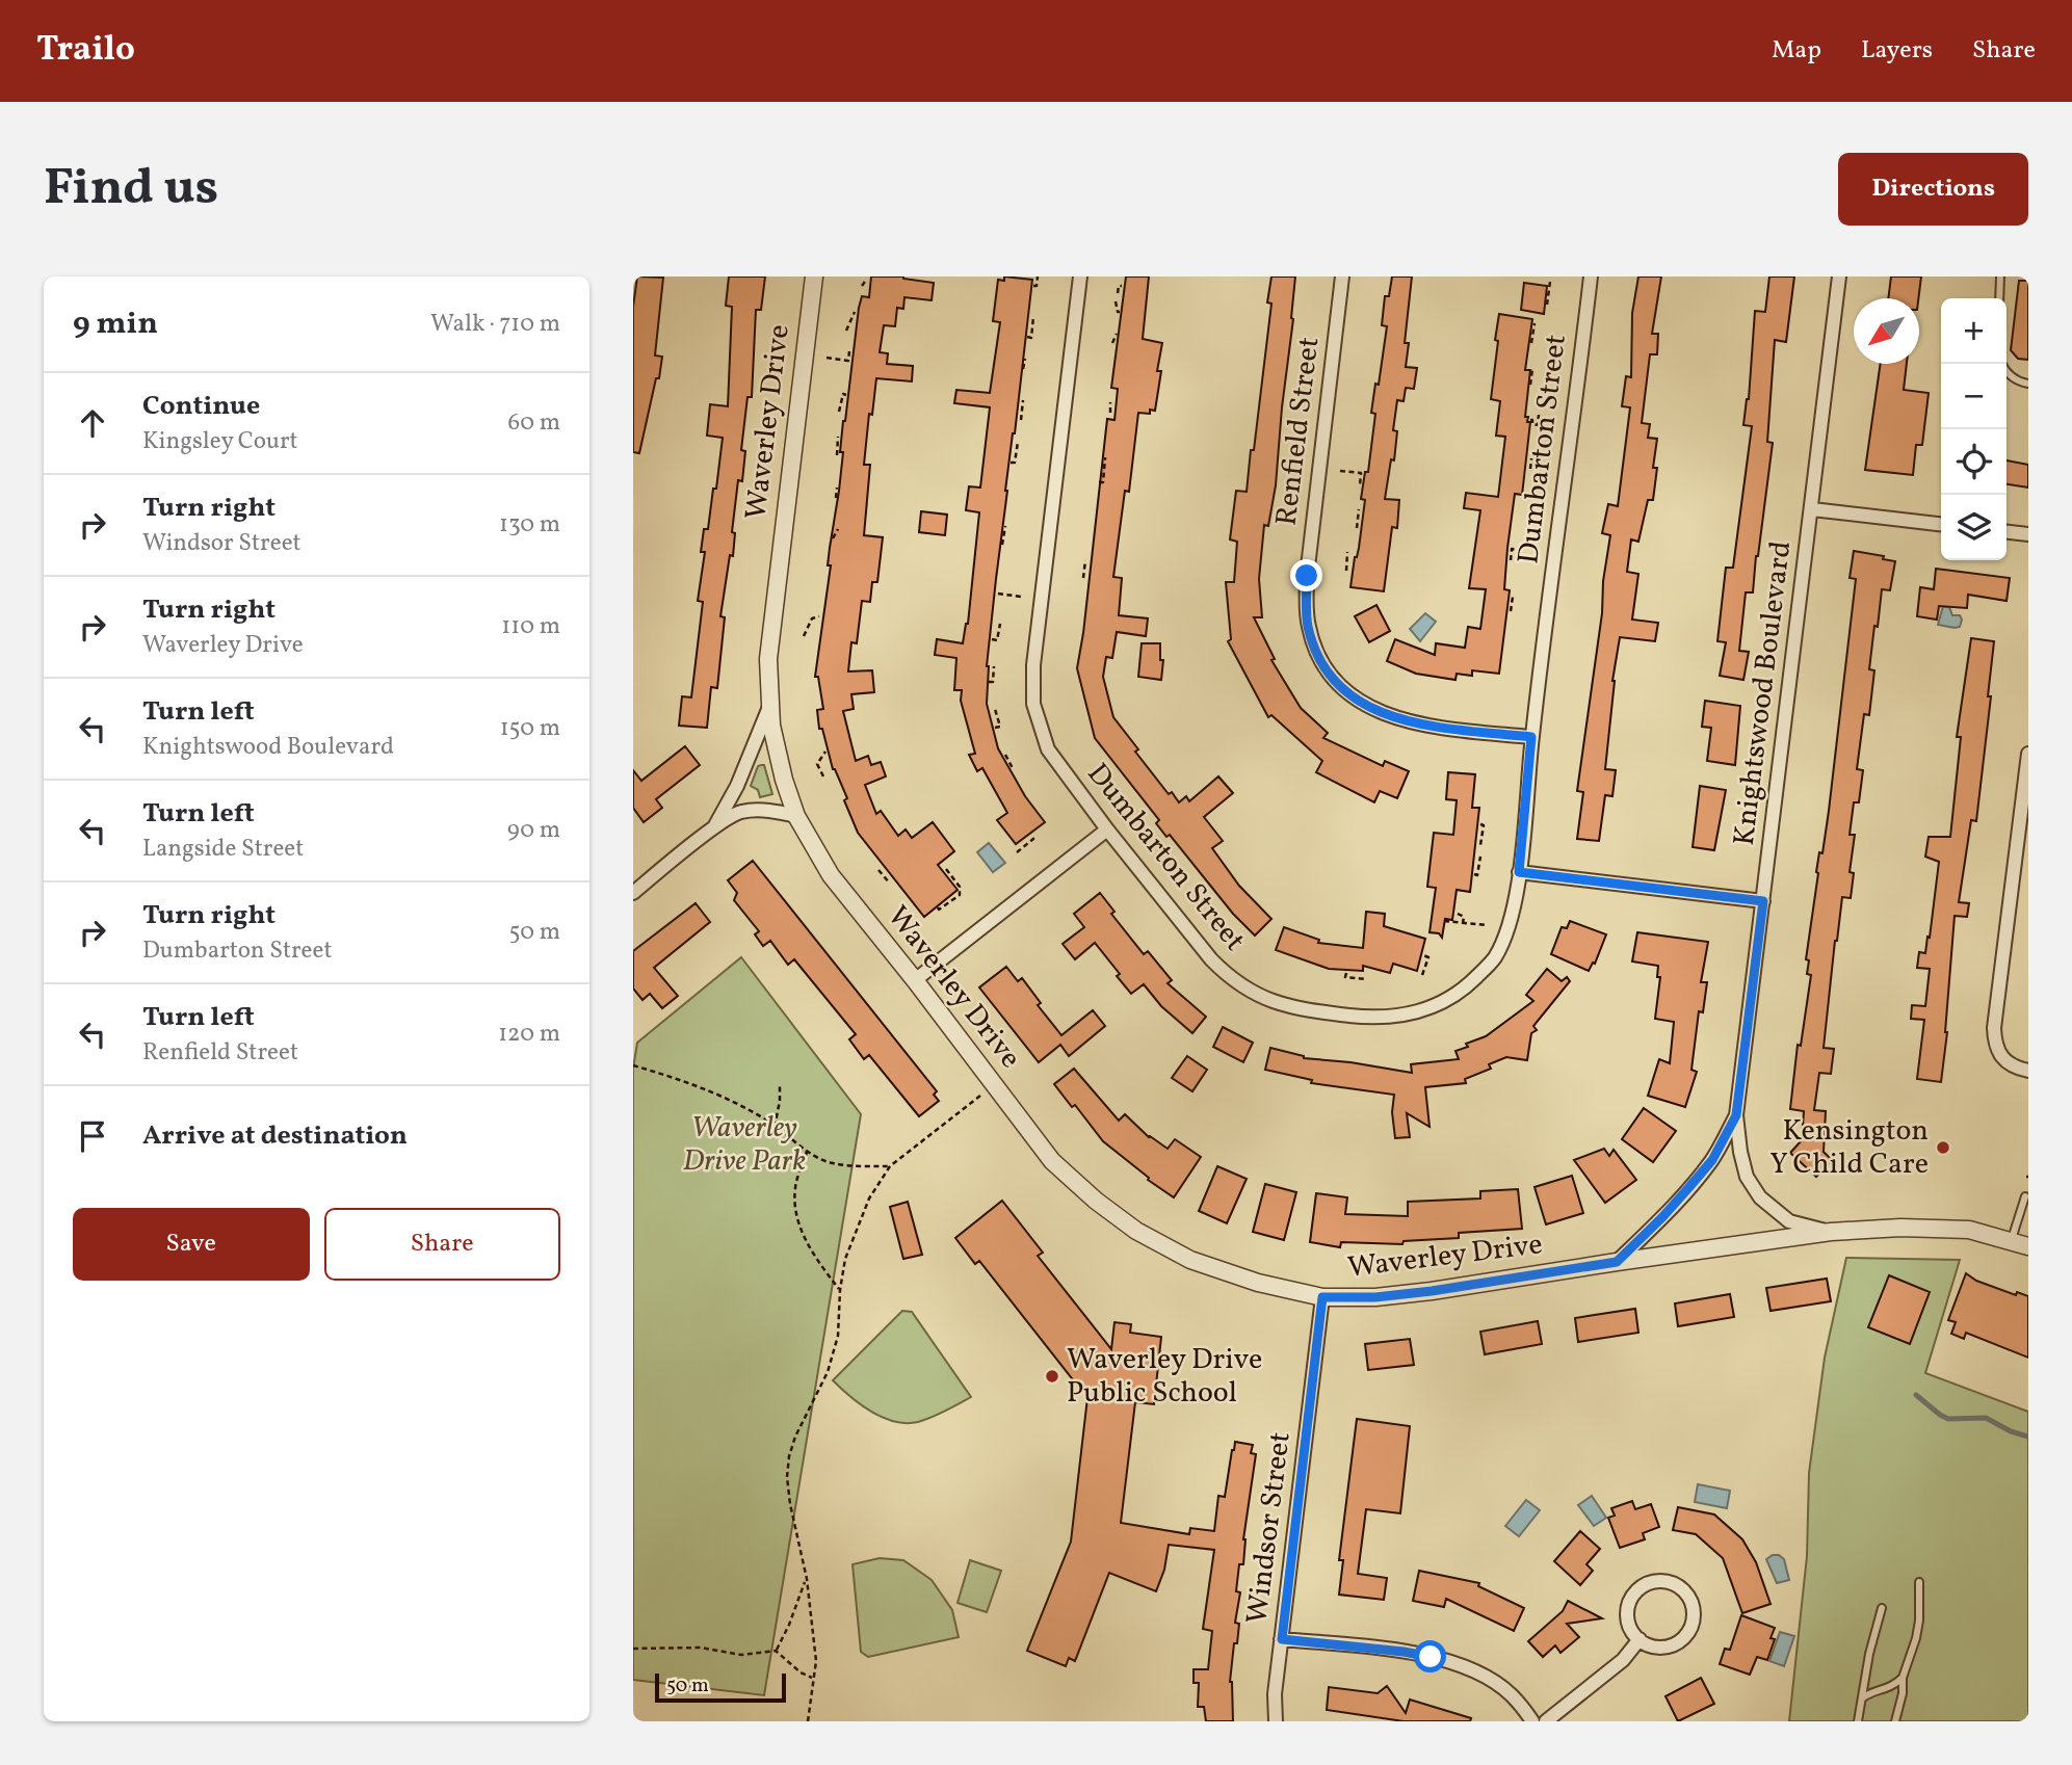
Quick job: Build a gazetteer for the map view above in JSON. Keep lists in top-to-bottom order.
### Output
{
  "streets": {
    "street": [
      "Waverley Drive",
      "Renfield Street",
      "Dumbarton Street",
      "Knightswood Boulevard",
      "Windsor Street"
    ]
  },
  "crossings": [
    ["Waverley Drive", "Knightswood Boulevard"],
    ["Waverley Drive", "Windsor Street"],
    ["Renfield Street", "Dumbarton Street"]
  ],
  "parks": ["Waverley Drive Park"],
  "places": ["Kensington Y Child Care", "Waverley Drive Public School"],
  "scale_bar": "50 m",
  "north": "bottom left",
  "page": {
    "header": "Trailo",
    "nav": ["Map", "Layers", "Share"],
    "buttons": [
      "Directions",
      ["Save", "Share"]
    ],
    "title": "Find us",
    "heading": ["9 min", "Walk · 710 m"],
    "map_buttons": ["+", "−"],
    "list": [
      ["Continue", "Kingsley Court", "60 m"],
      ["Turn right", "Windsor Street", "130 m"],
      ["Turn right", "Waverley Drive", "110 m"],
      ["Turn left", "Knightswood Boulevard", "150 m"],
      ["Turn left", "Langside Street", "90 m"],
      ["Turn right", "Dumbarton Street", "50 m"],
      ["Turn left", "Renfield Street", "120 m"],
      "Arrive at destination"
    ],
    "scale": "50 m"
  }
}
